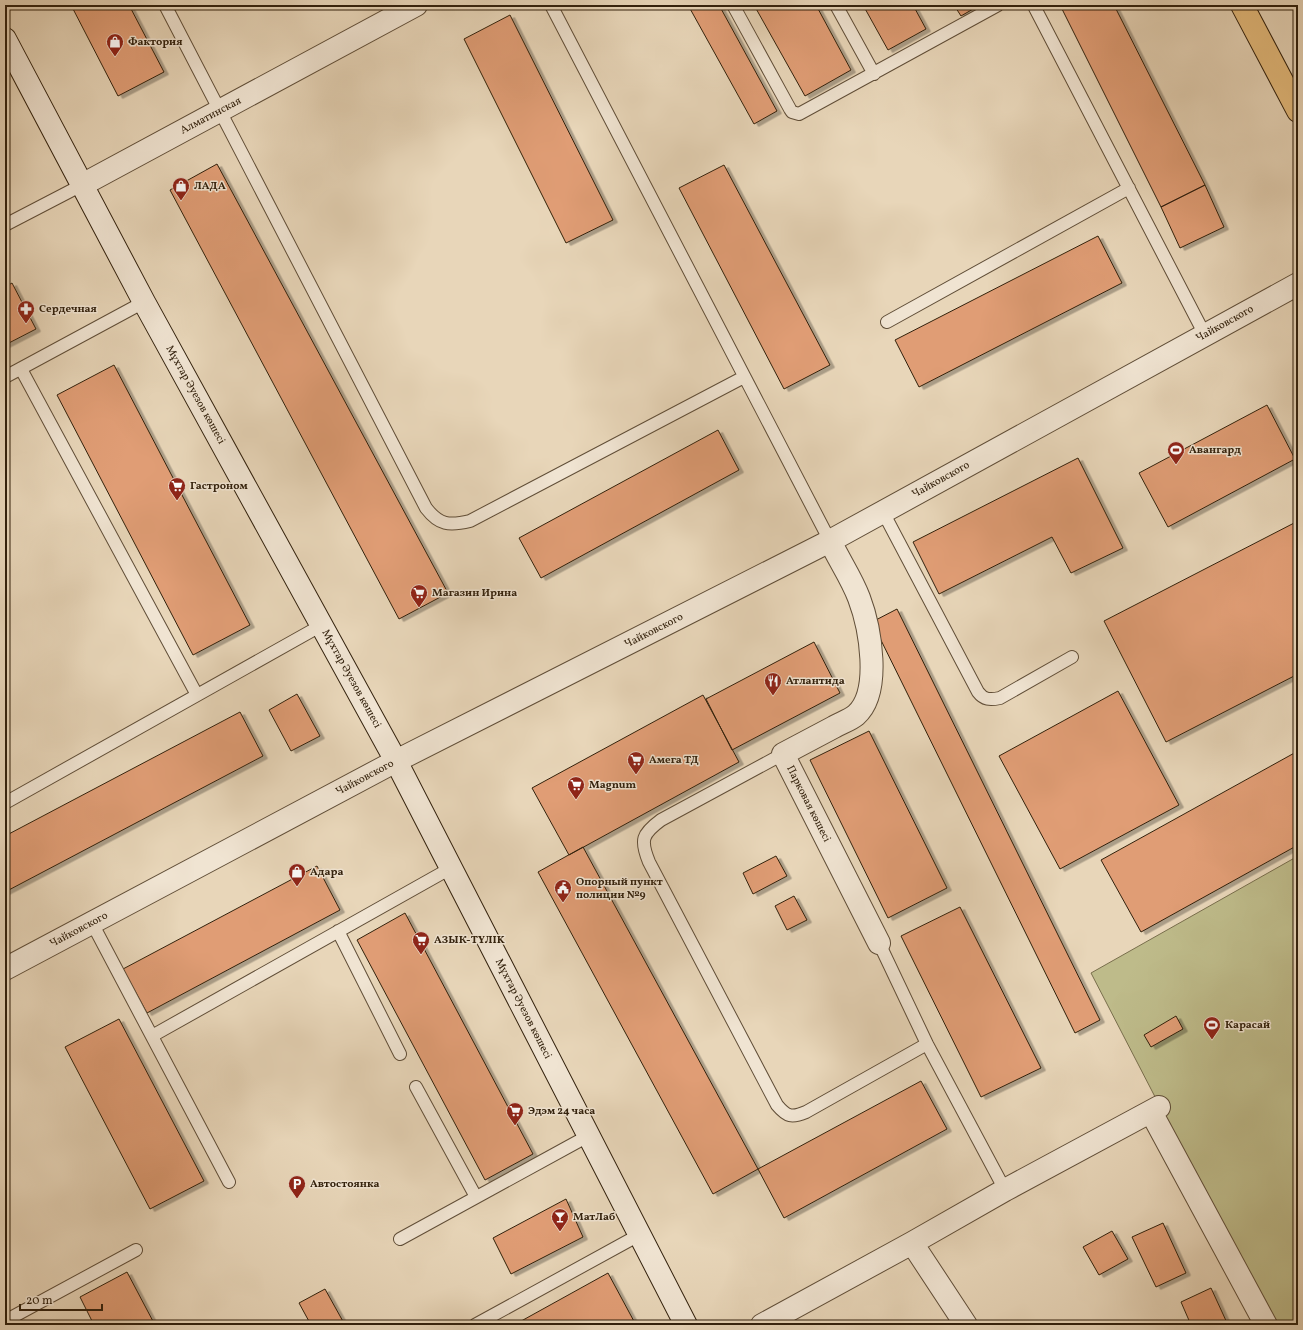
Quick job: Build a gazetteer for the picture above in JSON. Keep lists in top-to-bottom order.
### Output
{
  "streets": {
    "street": [
      "Алматинская",
      "Чайковского",
      "Мұхтар Әуезов көшесі",
      "Парковая көшесі"
    ]
  },
  "crossings": [
    ["Алматинская", "Мұхтар Әуезов көшесі"],
    ["Чайковского", "Мұхтар Әуезов көшесі"],
    ["Чайковского", "Парковая көшесі"]
  ],
  "places": {
    "shop": ["Фактория", "ЛАДА", "Адара"],
    "pharmacy": ["Сердечная"],
    "sports": ["Авангард", "Карасай"],
    "supermarket": [
      "Гастроном",
      "Магазин Ирина",
      "Амега ТД",
      "Magnum",
      "АЗЫК-TYЛIK",
      "Эдэм 24 часа"
    ],
    "restaurant": ["Атлантида"],
    "public building": ["Опорный пункт полиции №9"],
    "parking": ["Автостоянка"],
    "bar": ["МатЛаб"]
  },
  "scale_bar": "20 m"
}
